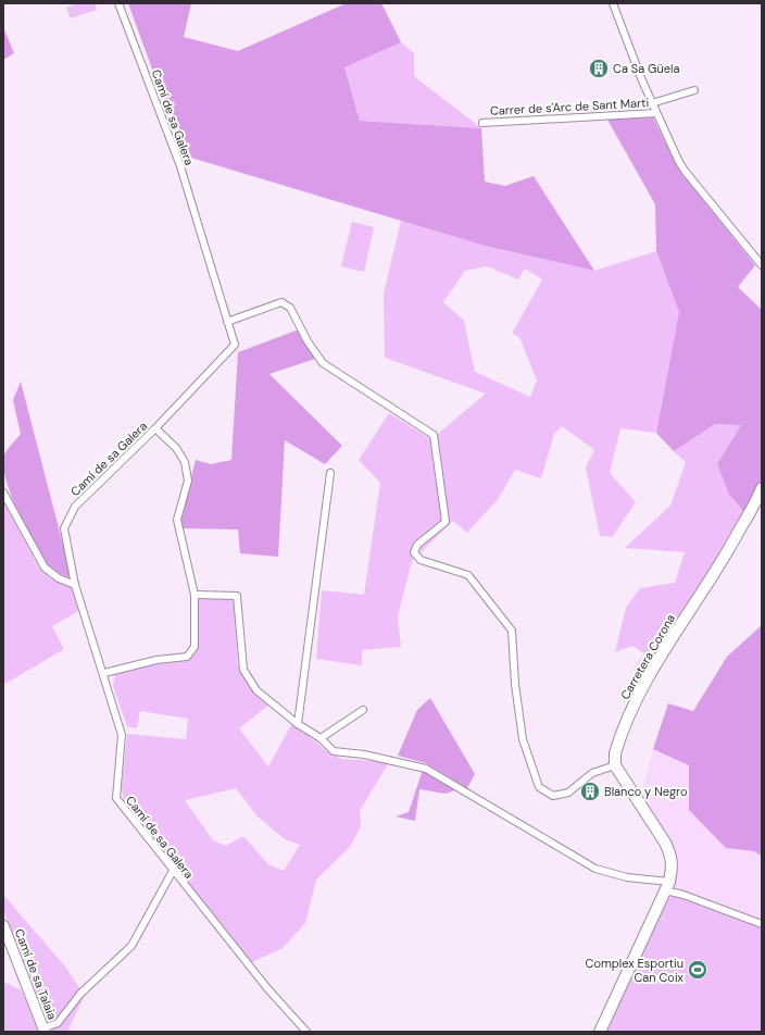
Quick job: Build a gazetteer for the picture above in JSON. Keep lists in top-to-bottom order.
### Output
{
  "streets": {
    "main road": ["Carretera Corona"],
    "street": ["Carrer de s'Arc de Sant Marti", "Camí de sa Galera", "Camí de sa Talaia"]
  },
  "places": {
    "building": ["Ca Sa Güela", "Blanco y Negro"],
    "sports": ["Complex Esportiu Can Coix"]
  }
}
